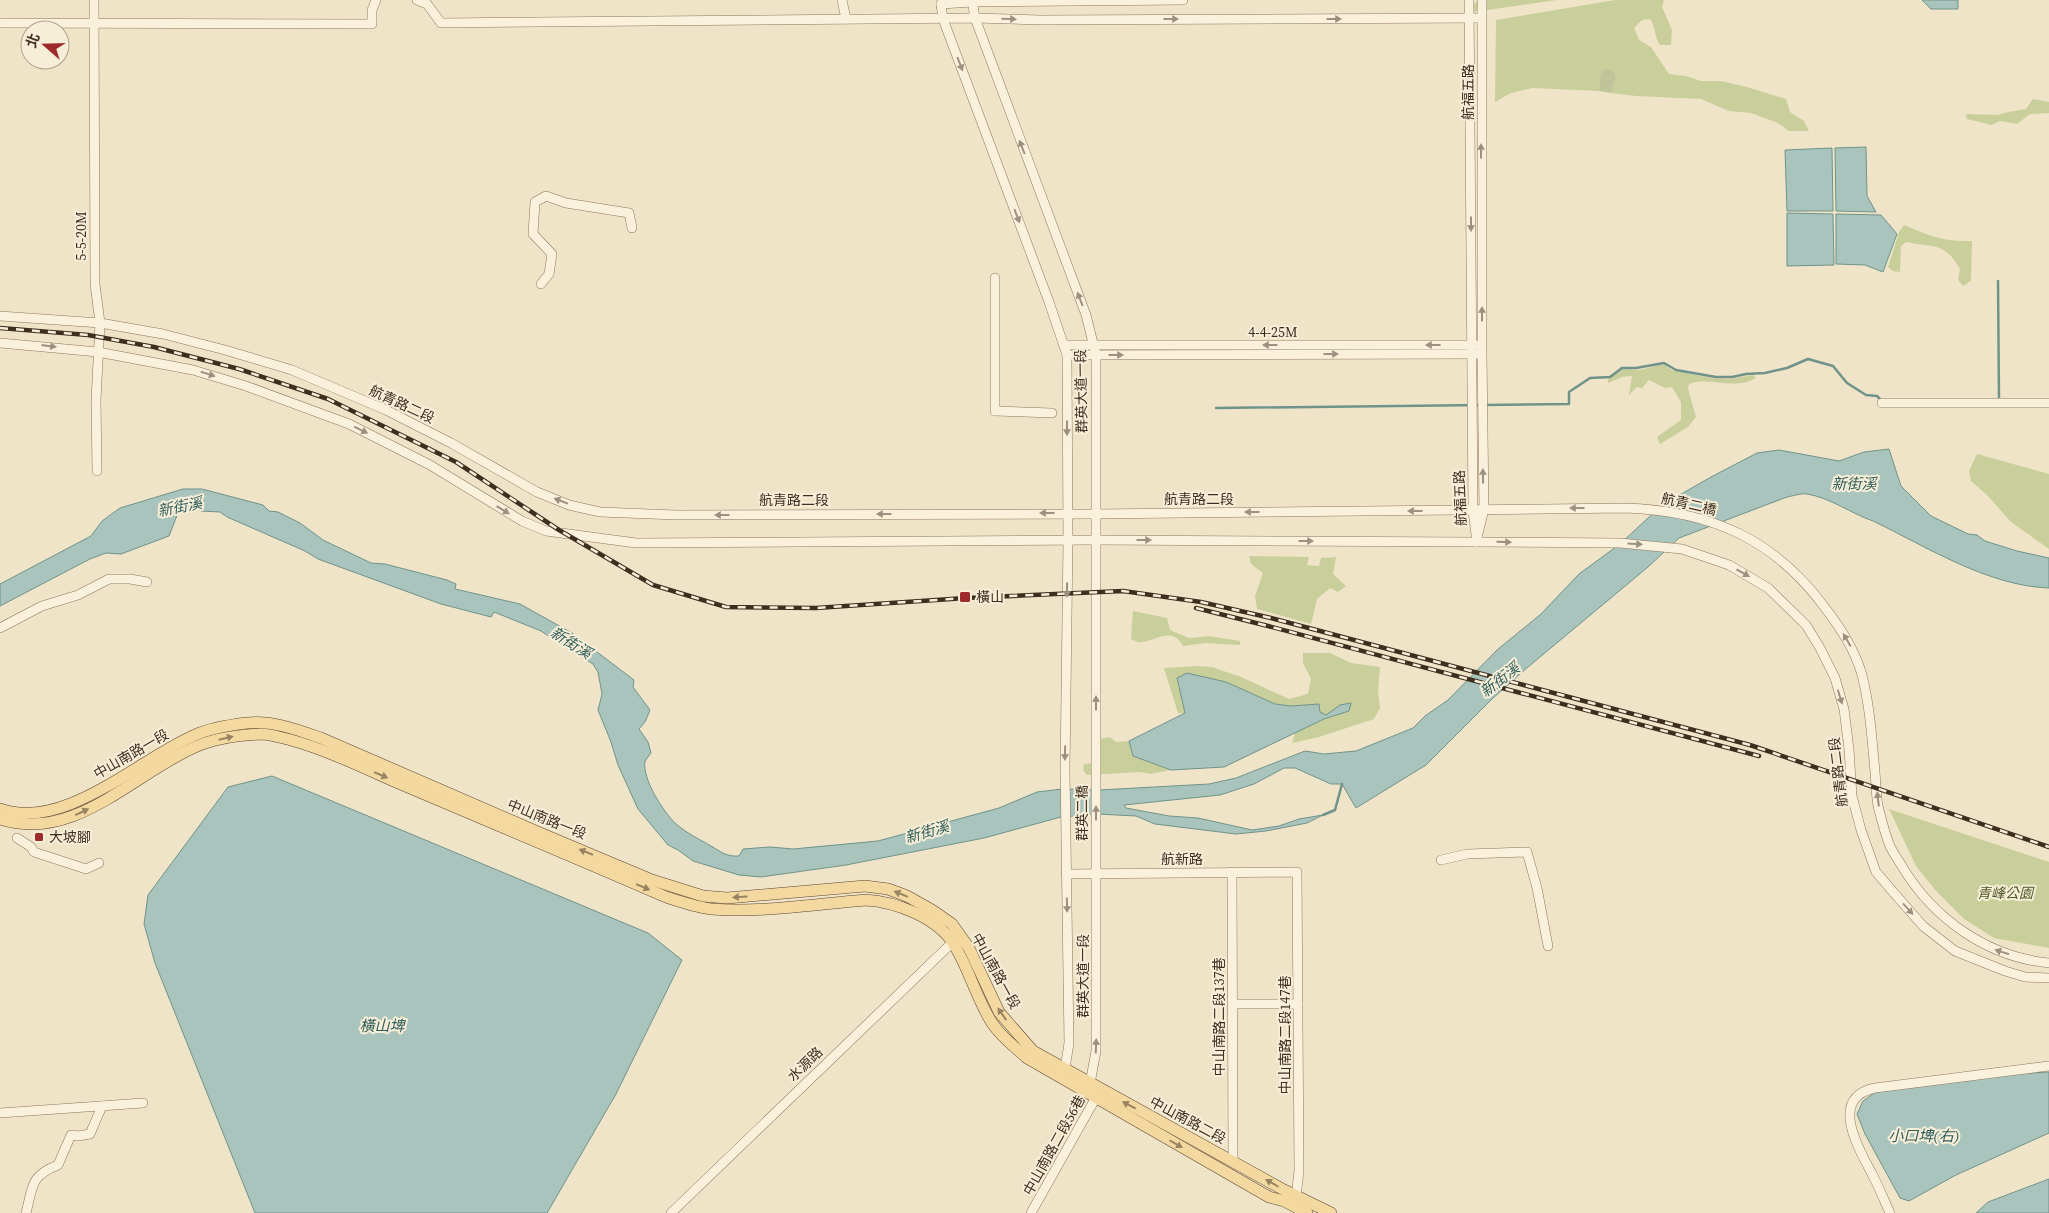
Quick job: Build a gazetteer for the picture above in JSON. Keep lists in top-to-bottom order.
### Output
{
  "streets": {
    "main road": ["中山南路一段", "中山南路二段"],
    "street": [
      "航福五路",
      "5-5-20M",
      "4-4-25M",
      "群英大道一段",
      "航青路二段",
      "航青二橋",
      "群英二橋",
      "航新路",
      "中山南路二段137巷",
      "中山南路二段147巷",
      "水源路",
      "中山南路二段56巷"
    ]
  },
  "crossings": [
    ["航福五路", "4-4-25M"],
    ["航福五路", "航青路二段"],
    ["5-5-20M", "航青路二段"],
    ["4-4-25M", "群英大道一段"],
    ["群英大道一段", "航青路二段"],
    ["群英大道一段", "群英二橋"],
    ["群英大道一段", "航新路"],
    ["群英大道一段", "中山南路二段"],
    ["群英大道一段", "中山南路二段56巷"],
    ["航青路二段", "航青二橋"],
    ["中山南路一段", "水源路"],
    ["中山南路一段", "中山南路二段"],
    ["航新路", "中山南路二段137巷"],
    ["航新路", "中山南路二段147巷"],
    ["中山南路二段137巷", "中山南路二段"],
    ["中山南路二段147巷", "中山南路二段"],
    ["中山南路二段", "中山南路二段56巷"]
  ],
  "one_way": ["航青二橋"],
  "water": ["新街溪", "橫山埤", "小口埤(右)"],
  "parks": ["青峰公園"],
  "places": {
    "transit": ["橫山", "大坡腳"]
  },
  "north": "left"
}
